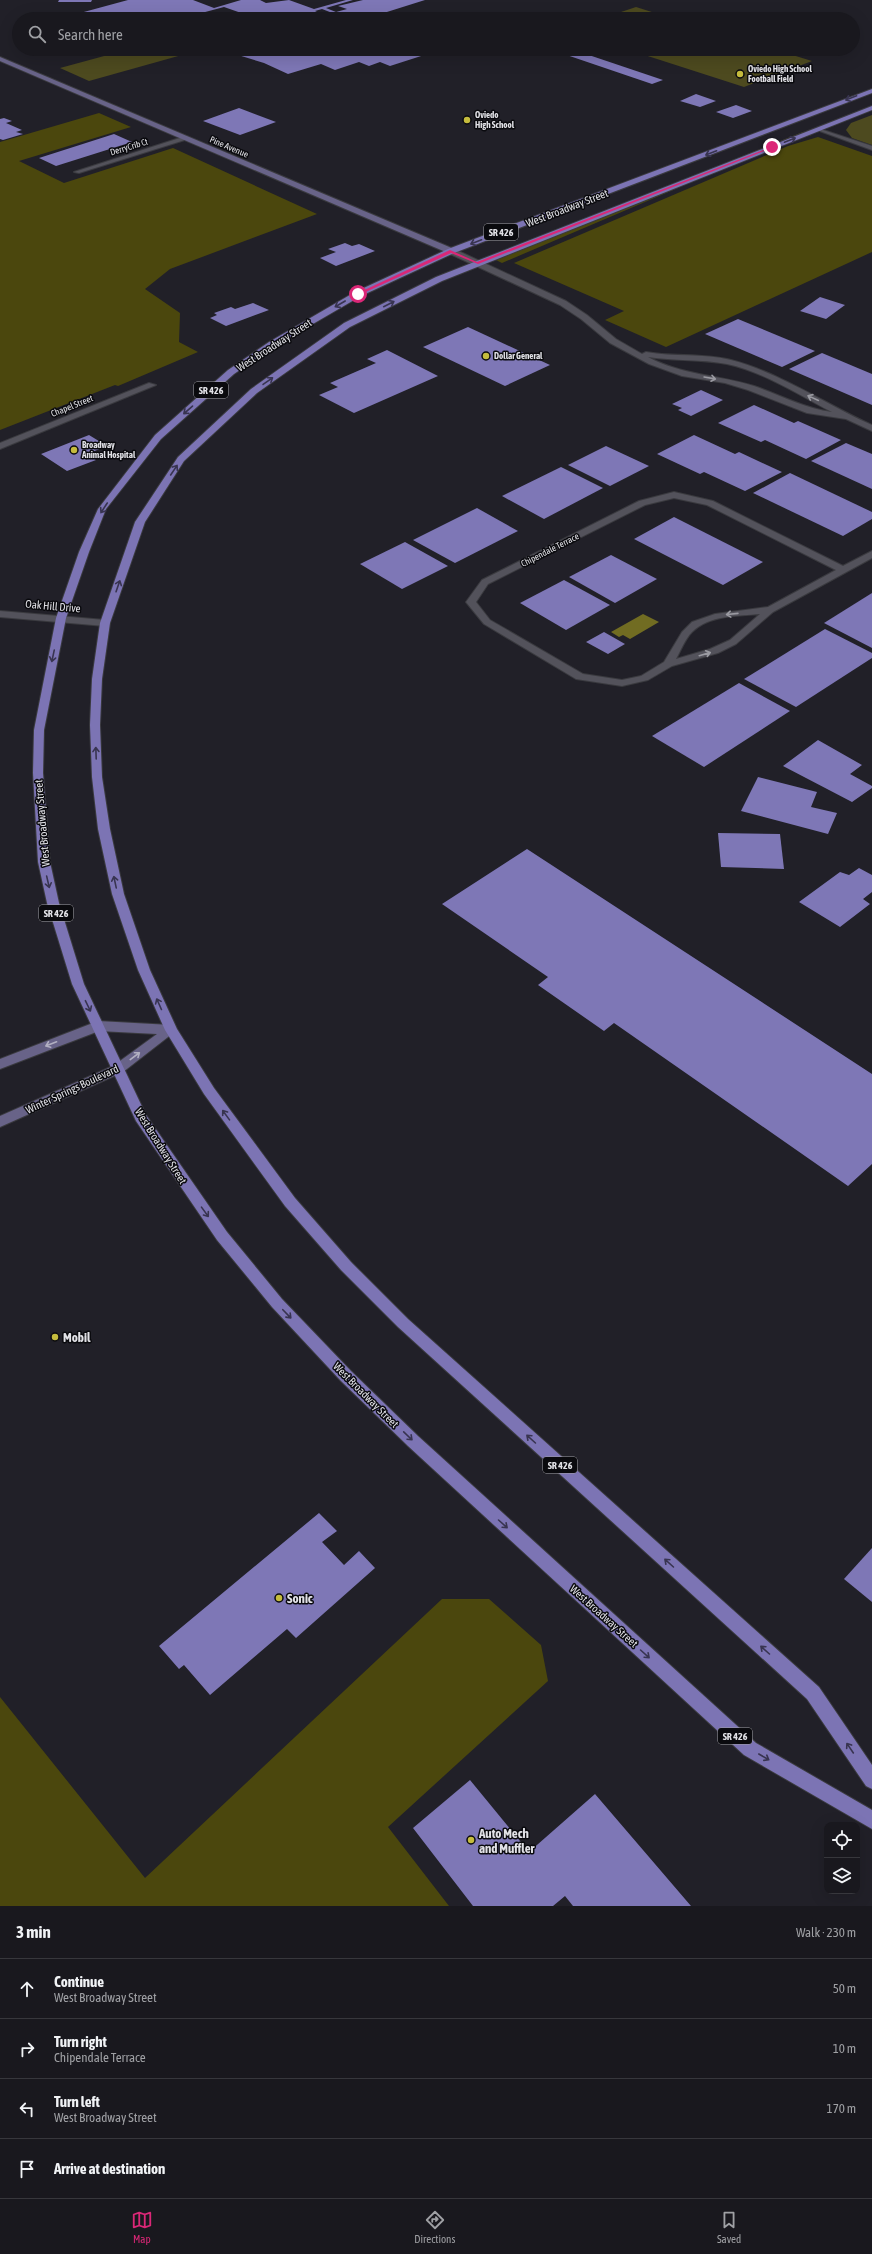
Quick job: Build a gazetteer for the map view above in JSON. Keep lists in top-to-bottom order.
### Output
{
  "streets": {
    "main road": ["West Broadway Street", "SR 426"],
    "street": [
      "DerryCrib Ct",
      "Pine Avenue",
      "Chapel Street",
      "Chipendale Terrace",
      "Oak Hill Drive",
      "Winter Springs Boulevard"
    ]
  },
  "crossings": [
    ["DerryCrib Ct", "Pine Avenue"],
    ["Pine Avenue", "West Broadway Street"],
    ["West Broadway Street", "Oak Hill Drive"],
    ["West Broadway Street", "Winter Springs Boulevard"]
  ],
  "places": [
    "Oviedo High School Football Field",
    "Oviedo High School",
    "Dollar General",
    "Broadway Animal Hospital",
    "Mobil",
    "Sonic",
    "Auto Mech and Muffler"
  ],
  "page": {
    "search": "Search here",
    "heading": ["3 min", "Walk · 230 m"],
    "list": [
      ["Continue", "West Broadway Street", "50 m"],
      ["Turn right", "Chipendale Terrace", "10 m"],
      ["Turn left", "West Broadway Street", "170 m"],
      "Arrive at destination"
    ],
    "nav": ["Map", "Directions", "Saved"]
  }
}
